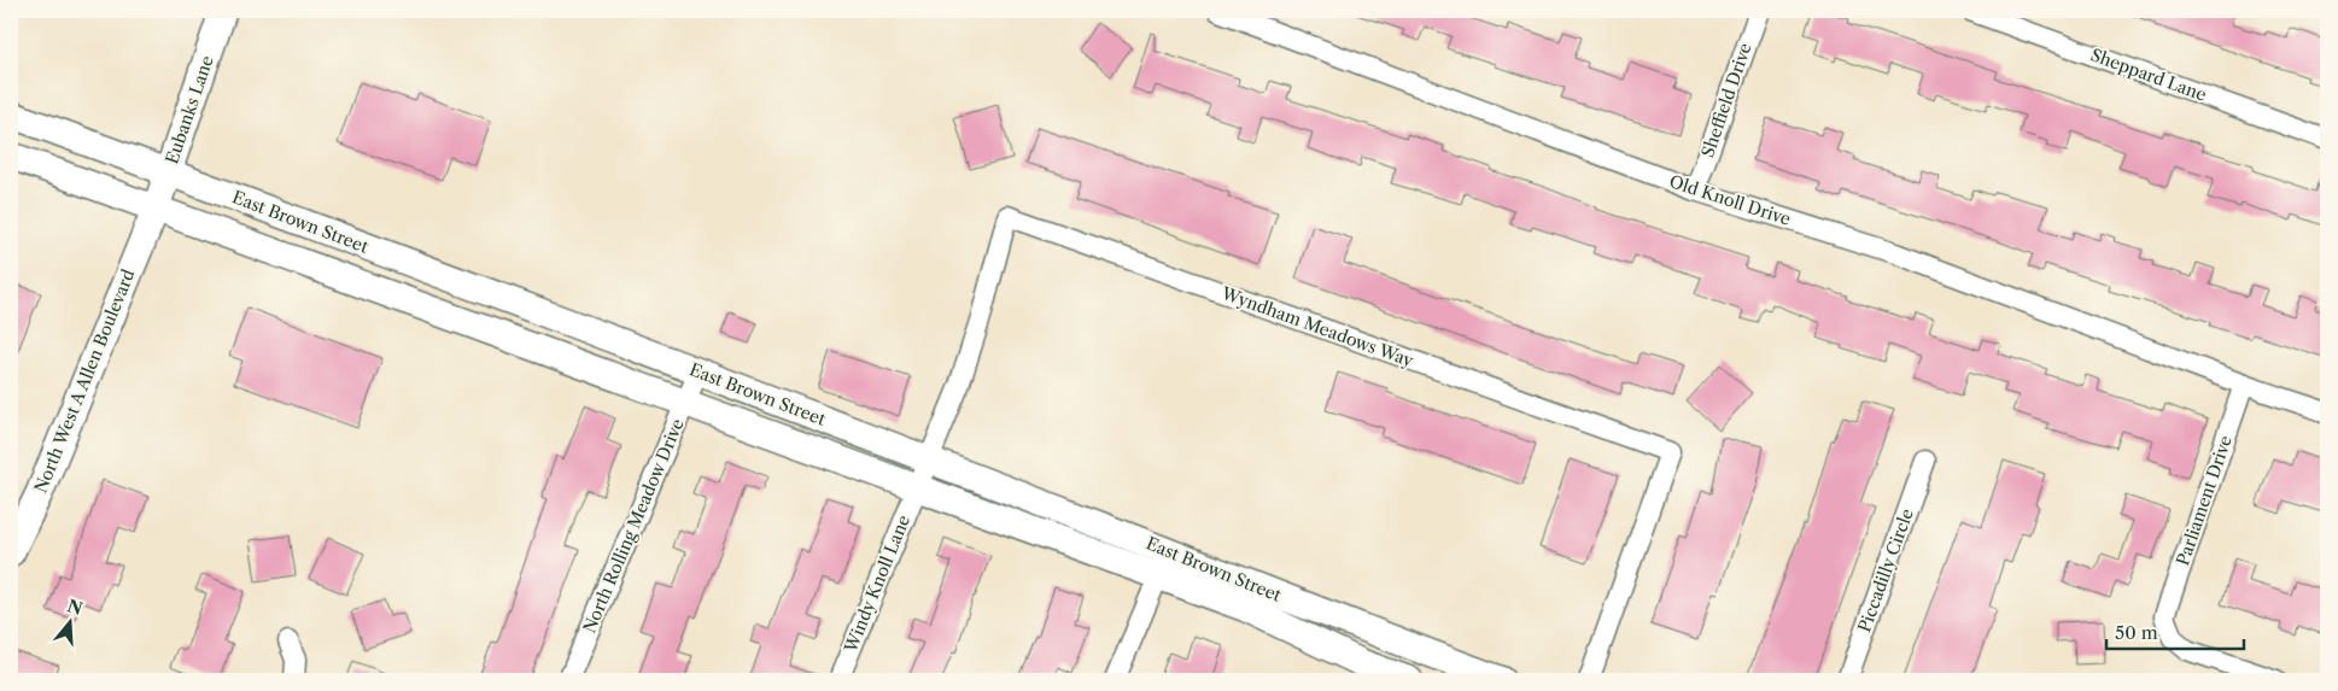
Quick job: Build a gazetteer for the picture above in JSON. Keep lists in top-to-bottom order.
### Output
{
  "streets": {
    "main road": ["Eubanks Lane", "East Brown Street", "North West A Allen Boulevard"],
    "street": [
      "Sheppard Lane",
      "Sheffield Drive",
      "Old Knoll Drive",
      "Wyndham Meadows Way",
      "Parliament Drive",
      "North Rolling Meadow Drive",
      "Piccadilly Circle",
      "Windy Knoll Lane"
    ]
  },
  "crossings": [
    ["Sheffield Drive", "Old Knoll Drive"],
    ["Eubanks Lane", "East Brown Street"],
    ["Eubanks Lane", "North West A Allen Boulevard"],
    ["Old Knoll Drive", "Parliament Drive"],
    ["East Brown Street", "Wyndham Meadows Way"],
    ["East Brown Street", "North West A Allen Boulevard"],
    ["East Brown Street", "North Rolling Meadow Drive"],
    ["East Brown Street", "Windy Knoll Lane"],
    ["Wyndham Meadows Way", "Windy Knoll Lane"]
  ],
  "scale_bar": "50 m",
  "north": "top"
}
